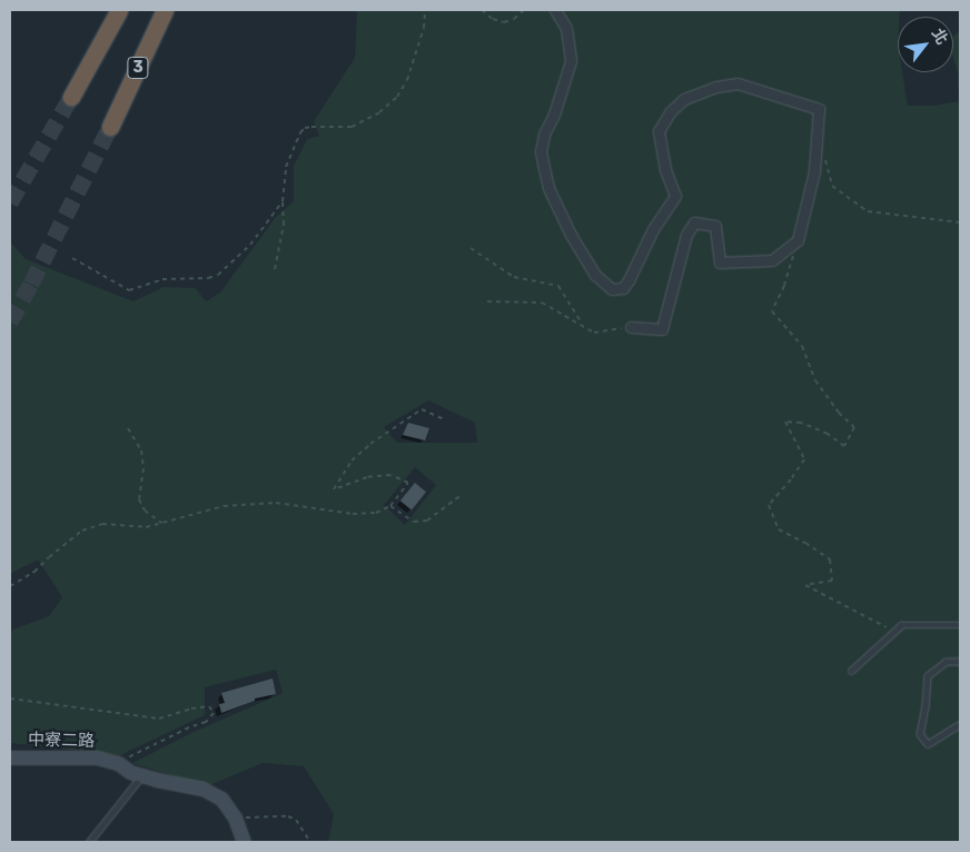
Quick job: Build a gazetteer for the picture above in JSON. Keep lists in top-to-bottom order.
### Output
{
  "streets": {
    "highway": ["3"],
    "street": ["中寮二路"]
  },
  "north": "top right"
}
